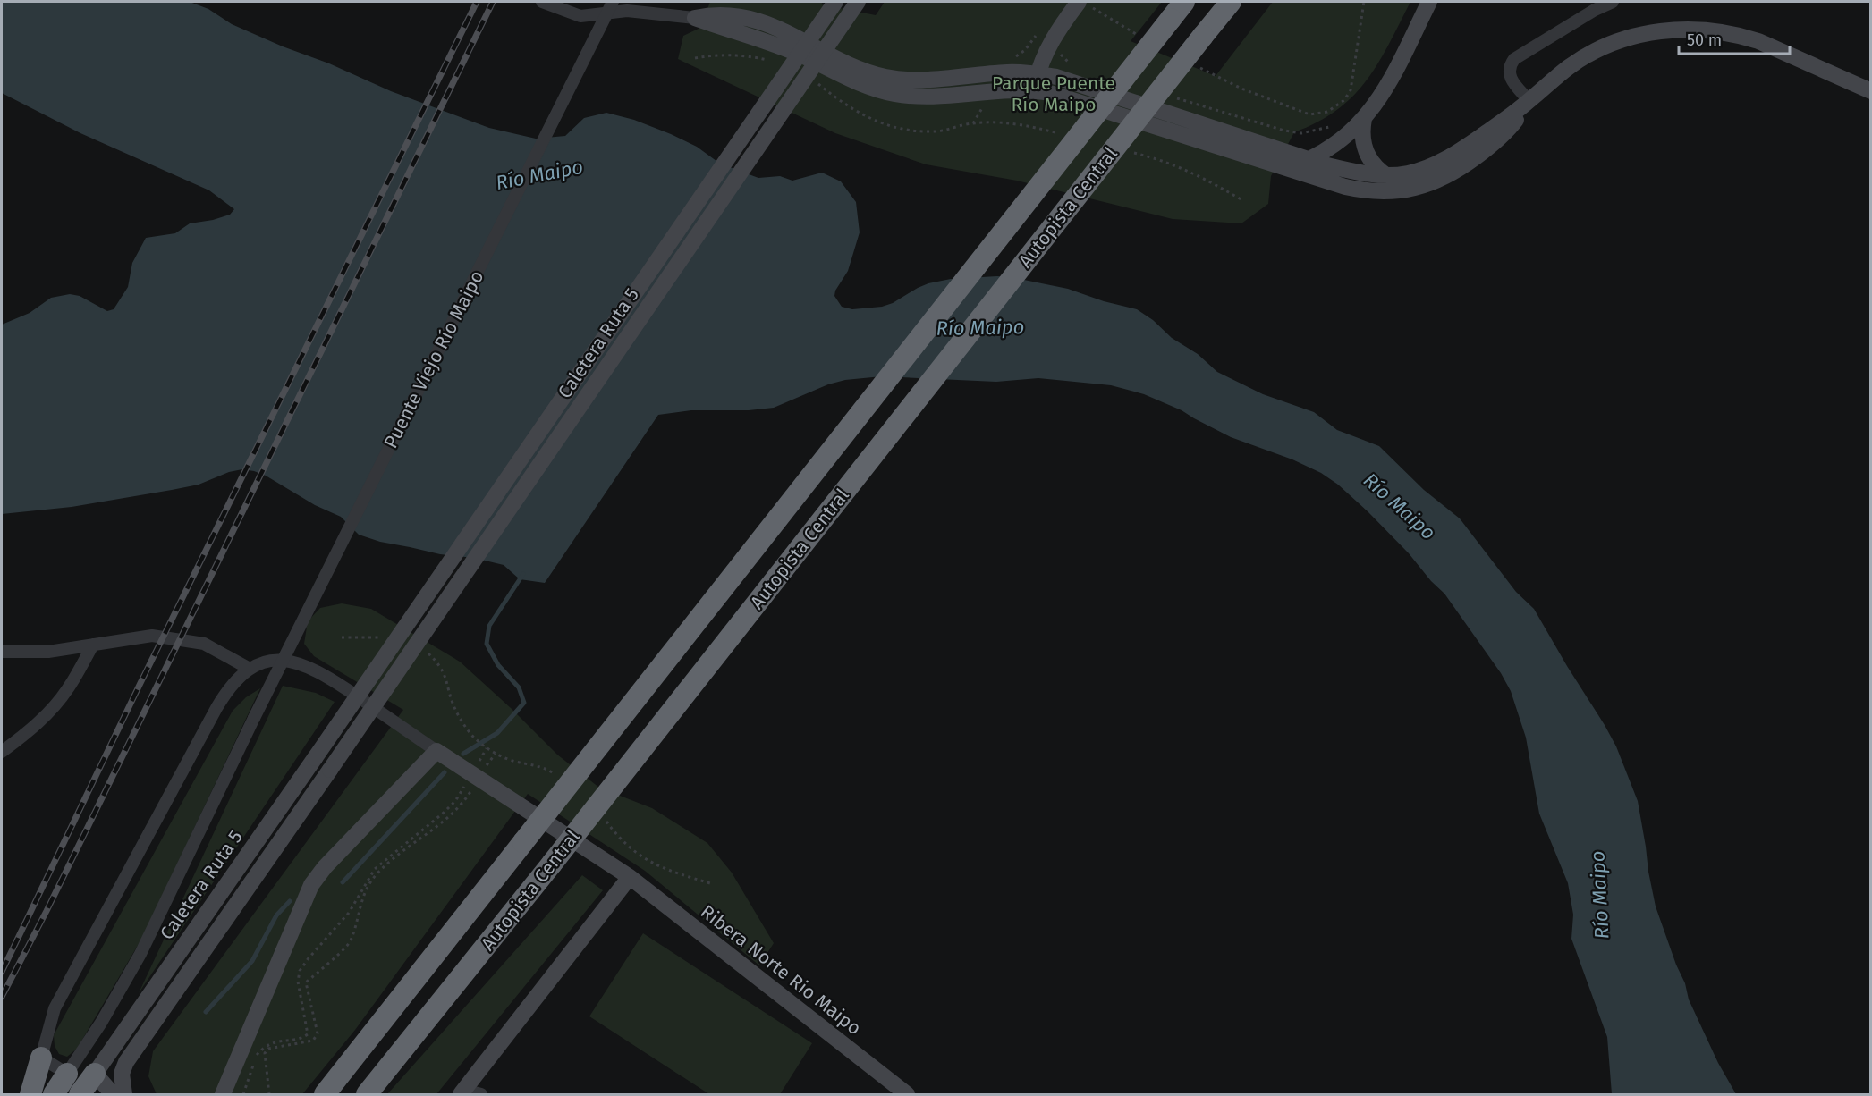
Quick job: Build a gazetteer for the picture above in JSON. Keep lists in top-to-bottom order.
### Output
{
  "streets": {
    "highway": ["Autopista Central"],
    "main road": ["Caletera Ruta 5", "Ribera Norte Rio Maipo"],
    "street": ["Puente Viejo Río Maipo"]
  },
  "water": ["Río Maipo"],
  "parks": ["Parque Puente Río Maipo"],
  "scale_bar": "50 m"
}
